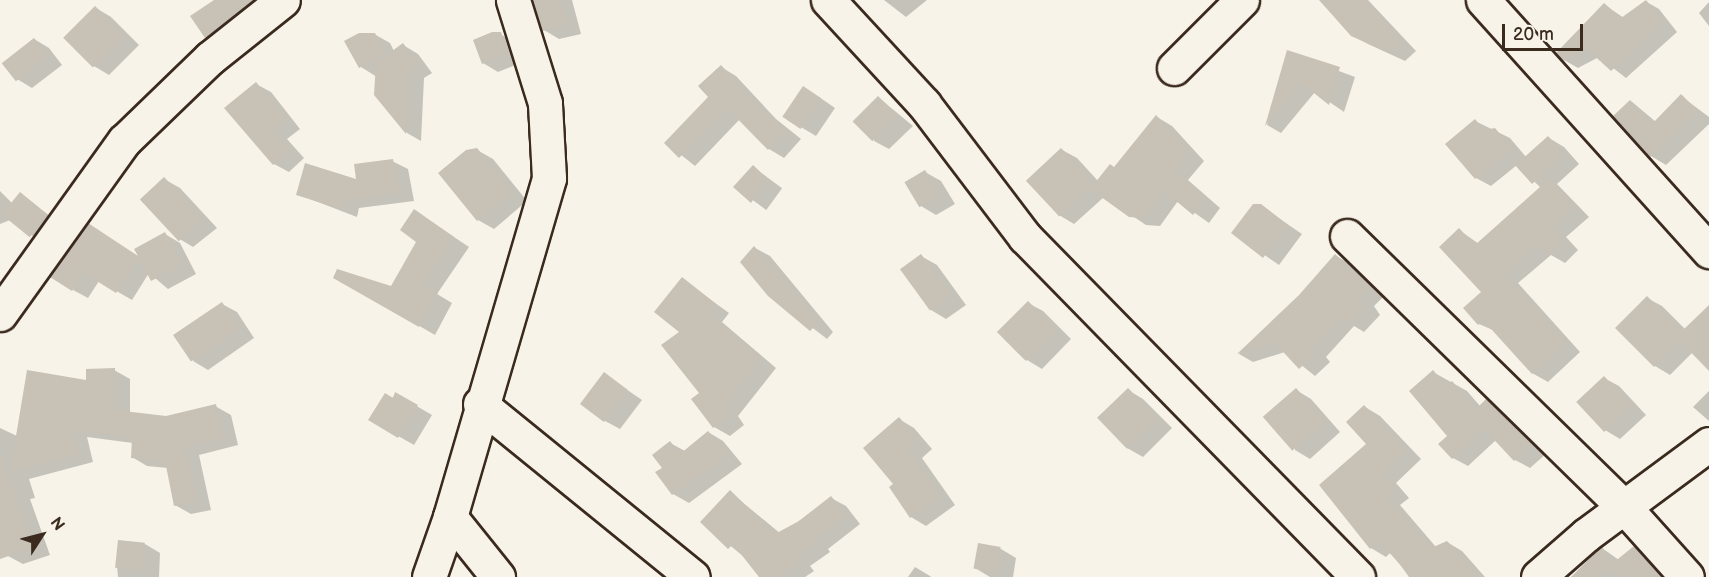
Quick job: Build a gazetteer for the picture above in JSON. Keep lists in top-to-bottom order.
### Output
{
  "scale_bar": "20 m",
  "north": "top right"
}
